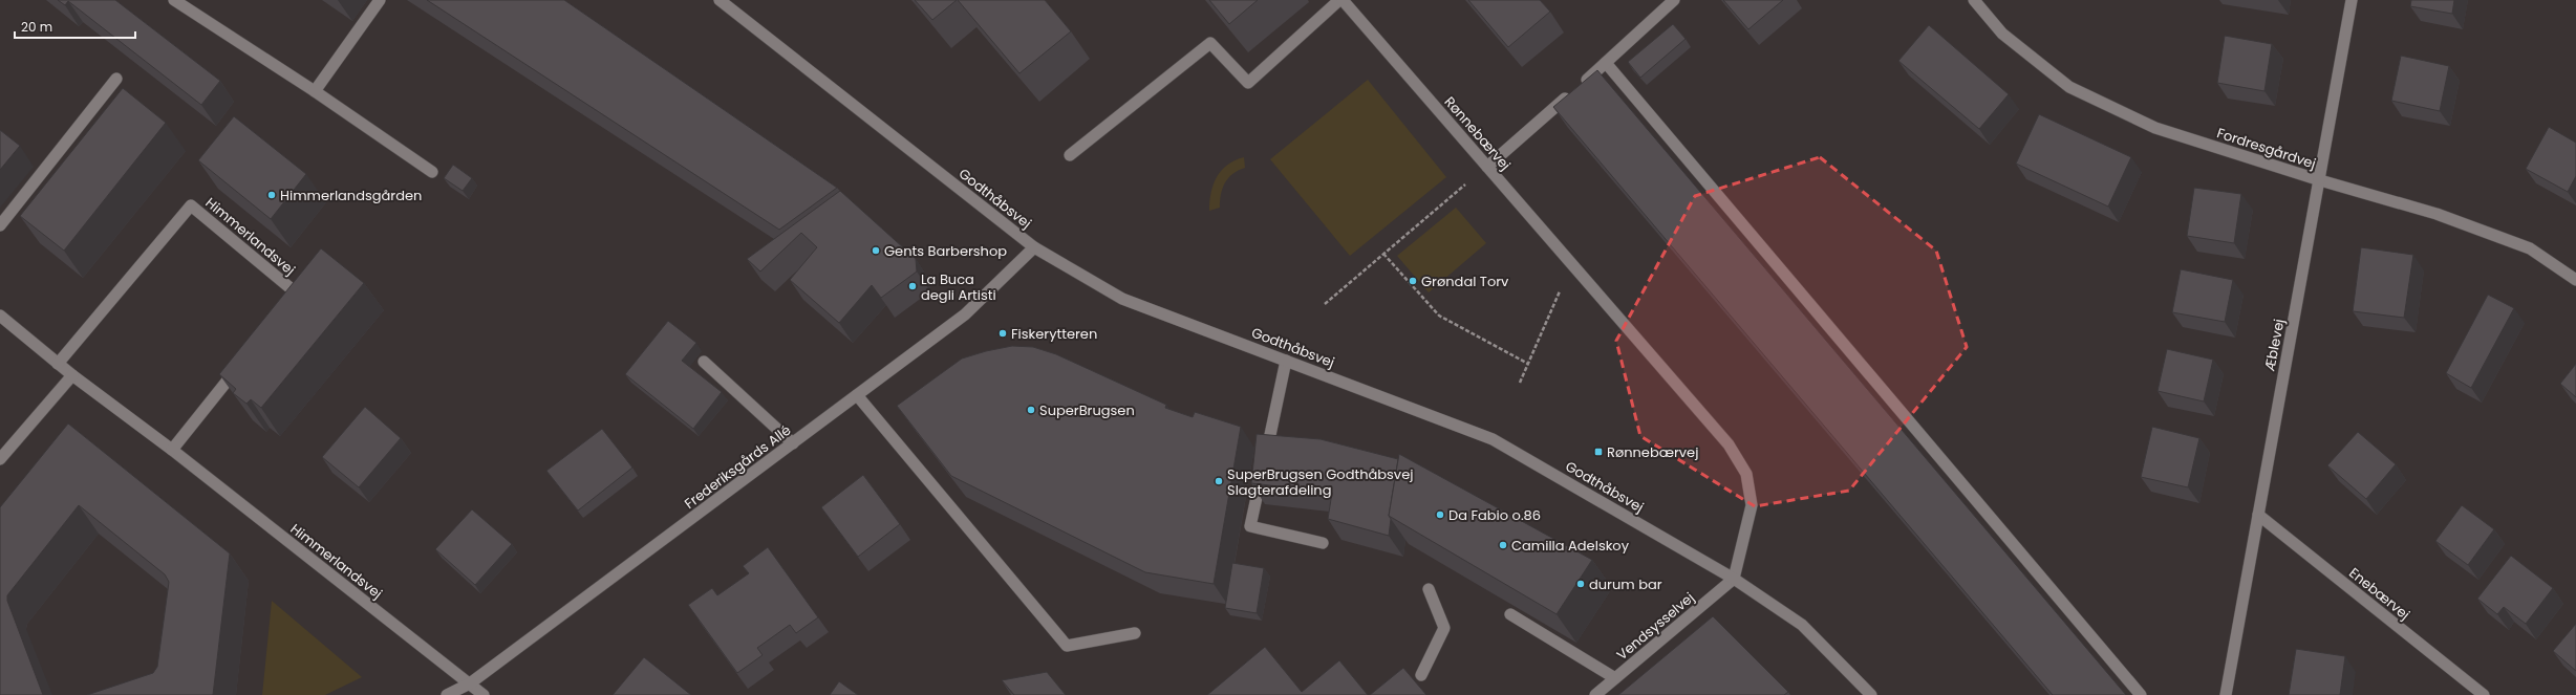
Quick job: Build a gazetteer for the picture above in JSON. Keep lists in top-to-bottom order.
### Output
{
  "streets": {
    "street": [
      "Rønnebærvej",
      "Fordresgårdvej",
      "Godthåbsvej",
      "Himmerlandsvej",
      "Æblevej",
      "Frederiksgårds Allé",
      "Enebærvej",
      "Vendsysselvej"
    ]
  },
  "crossings": [
    ["Rønnebærvej", "Godthåbsvej"],
    ["Rønnebærvej", "Vendsysselvej"],
    ["Fordresgårdvej", "Æblevej"],
    ["Godthåbsvej", "Frederiksgårds Allé"],
    ["Godthåbsvej", "Vendsysselvej"],
    ["Himmerlandsvej", "Frederiksgårds Allé"],
    ["Æblevej", "Enebærvej"]
  ],
  "places": {
    "other": [
      "Himmerlandsgården",
      "Gents Barbershop",
      "Grøndal Torv",
      "La Buca degli Artisti",
      "Fiskerytteren",
      "SuperBrugsen",
      "SuperBrugsen Godthåbsvej Slagterafdeling",
      "Da Fabio o.86",
      "Camilla Adelskoy",
      "durum bar"
    ],
    "transit": ["Rønnebærvej"]
  },
  "scale_bar": "20 m"
}
